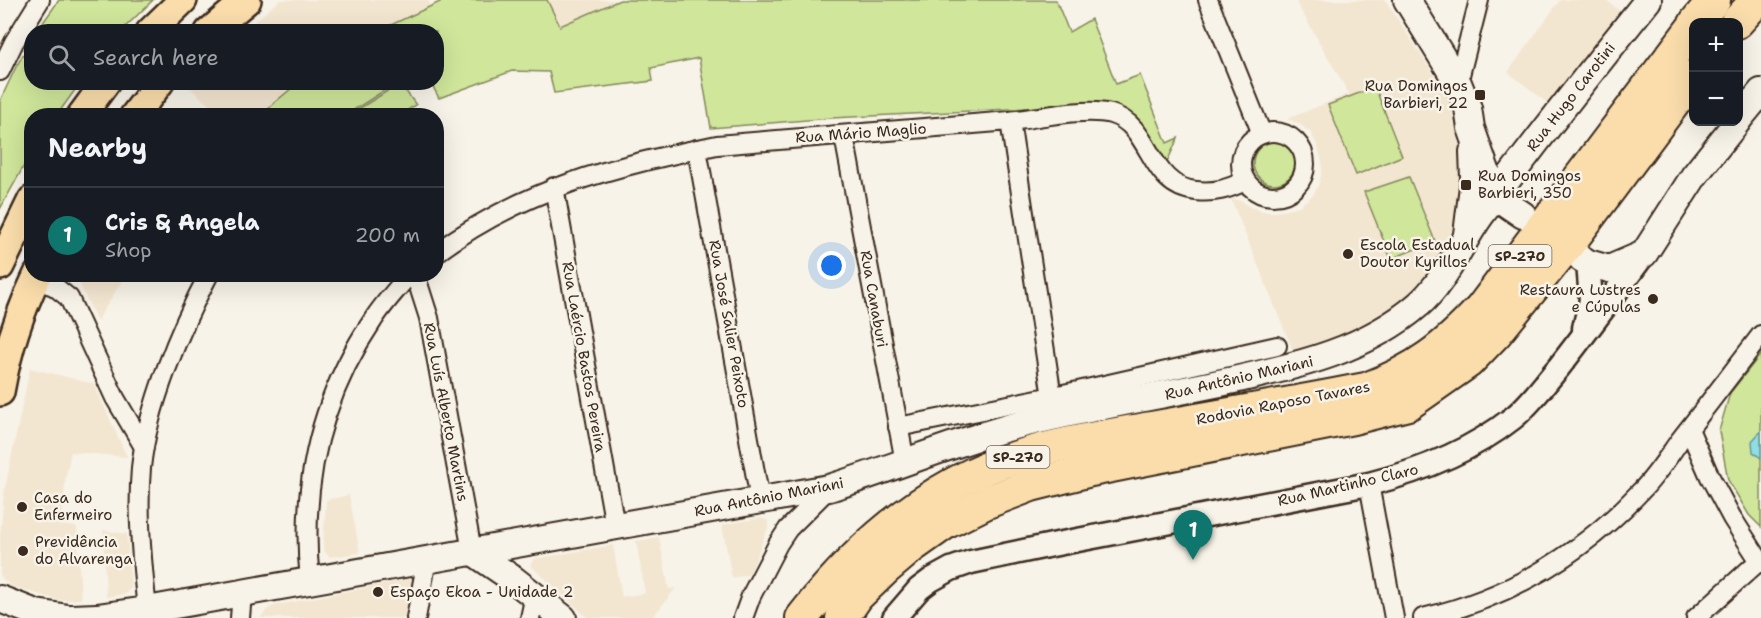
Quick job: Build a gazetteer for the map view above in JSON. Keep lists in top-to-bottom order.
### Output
{
  "streets": {
    "highway": ["SP-270", "Rodovia Raposo Tavares"],
    "main road": ["Rua Hugo Carotini", "Rua Antônio Mariani", "Rua Martinho Claro"],
    "street": [
      "Rua Mário Maglio",
      "Rua Canaburi",
      "Rua José Salier Peixoto",
      "Rua Laércio Bastos Pereira",
      "Rua Luís Alberto Martins"
    ]
  },
  "crossings": [
    ["Rua Hugo Carotini", "Rua Antônio Mariani"],
    ["Rua Mário Maglio", "Rua Canaburi"],
    ["Rua Mário Maglio", "Rua José Salier Peixoto"],
    ["Rua Mário Maglio", "Rua Laércio Bastos Pereira"],
    ["Rua Canaburi", "Rua Antônio Mariani"],
    ["Rua José Salier Peixoto", "Rua Antônio Mariani"],
    ["Rua Laércio Bastos Pereira", "Rua Antônio Mariani"],
    ["Rua Antônio Mariani", "Rua Luís Alberto Martins"]
  ],
  "places": {
    "transit": ["Rua Domingos Barbieri, 22", "Rua Domingos Barbieri, 350"],
    "other": [
      "Escola Estadual Doutor Kyrillos",
      "Restaura Lustres e Cúpulas",
      "Casa do Enfermeiro",
      "Previdência do Alvarenga",
      "Espaço Ekoa - Unidade 2"
    ]
  },
  "page": {
    "map_buttons": ["+", "−"],
    "search": "Search here",
    "heading": "Nearby",
    "list": [
      {
        "mark": "1",
        "name": "Cris & Angela",
        "note": "Shop",
        "value": "200 m"
      }
    ],
    "pins": "1"
  }
}
